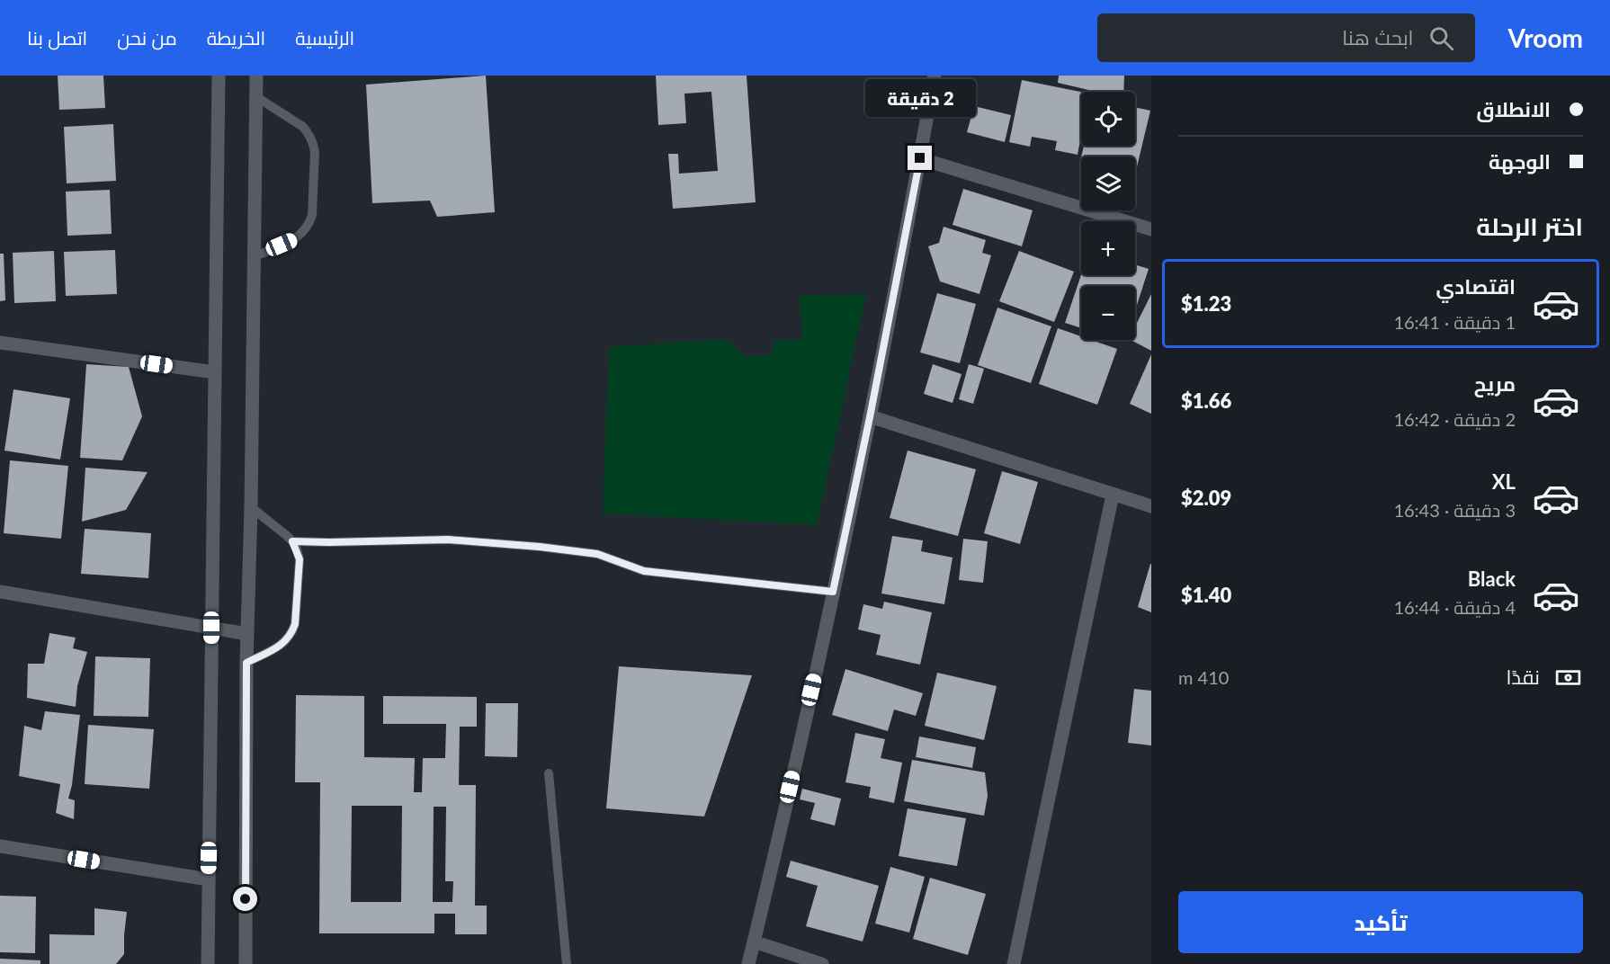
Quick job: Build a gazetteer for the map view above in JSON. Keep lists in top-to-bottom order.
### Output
{
  "page": {
    "header": "Vroom",
    "search": "ابحث هنا",
    "nav": [
      "الرئيسية",
      "الخريطة",
      "من نحن",
      "اتصل بنا"
    ],
    "banner": ["الانطلاق", "الوجهة"],
    "bubble": "2 دقيقة",
    "map_buttons": ["+", "−"],
    "heading": "اختر الرحلة",
    "list": [
      {
        "name": "اقتصادي",
        "note": "1 دقيقة · 16:41",
        "value": "$1.23"
      },
      {
        "name": "مريح",
        "note": "2 دقيقة · 16:42",
        "value": "$1.66"
      },
      {
        "name": "XL",
        "note": "3 دقيقة · 16:43",
        "value": "$2.09"
      },
      {
        "name": "Black",
        "note": "4 دقيقة · 16:44",
        "value": "$1.40"
      }
    ],
    "pay": ["نقدًا", "410 m"],
    "buttons": "تأكيد"
  }
}
